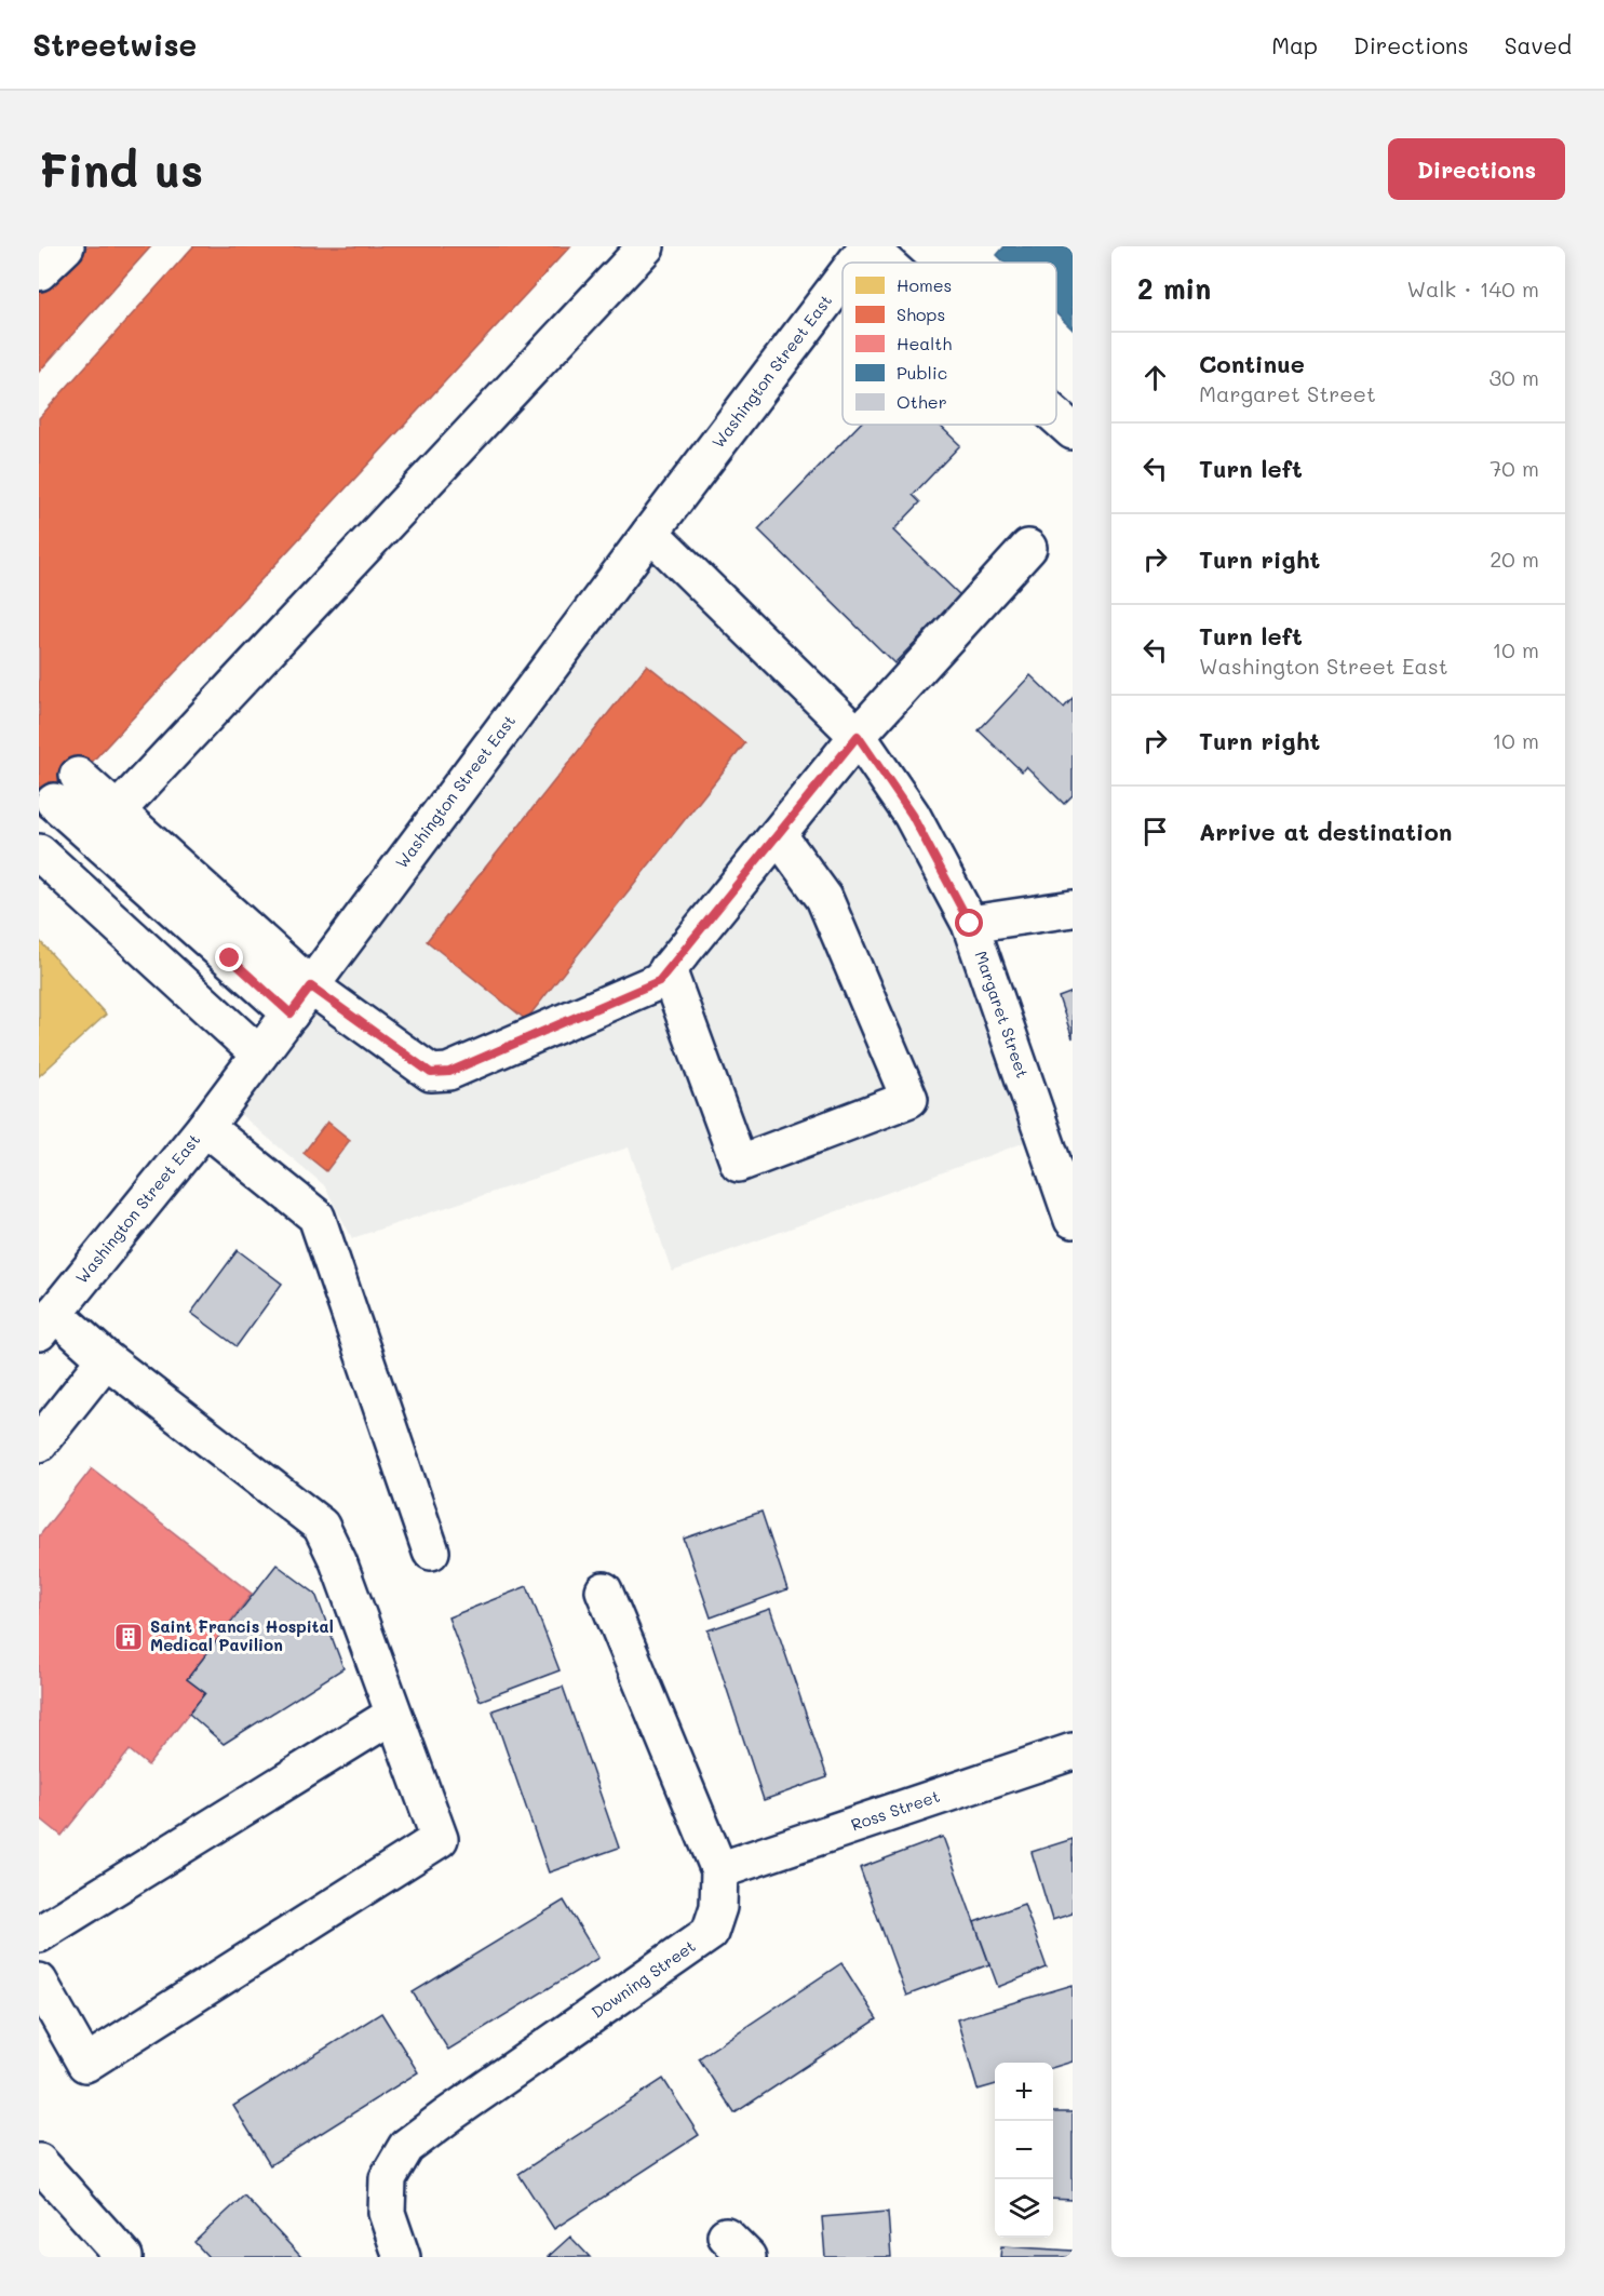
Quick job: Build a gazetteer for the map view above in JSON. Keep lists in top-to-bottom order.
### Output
{
  "streets": {
    "street": [
      "Washington Street East",
      "Margaret Street",
      "Ross Street",
      "Downing Street"
    ]
  },
  "crossings": [
    ["Washington Street East", "Margaret Street"],
    ["Ross Street", "Downing Street"]
  ],
  "places": {
    "building": ["Saint Francis Hospital Medical Pavilion"]
  },
  "legend": [
    "Homes",
    "Shops",
    "Health",
    "Public",
    "Other"
  ],
  "page": {
    "header": "Streetwise",
    "nav": ["Map", "Directions", "Saved"],
    "buttons": "Directions",
    "title": "Find us",
    "heading": ["2 min", "Walk · 140 m"],
    "list": [
      ["Continue", "Margaret Street", "30 m"],
      ["Turn left", "70 m"],
      ["Turn right", "20 m"],
      ["Turn left", "Washington Street East", "10 m"],
      ["Turn right", "10 m"],
      "Arrive at destination"
    ],
    "map_buttons": ["+", "−"]
  }
}
